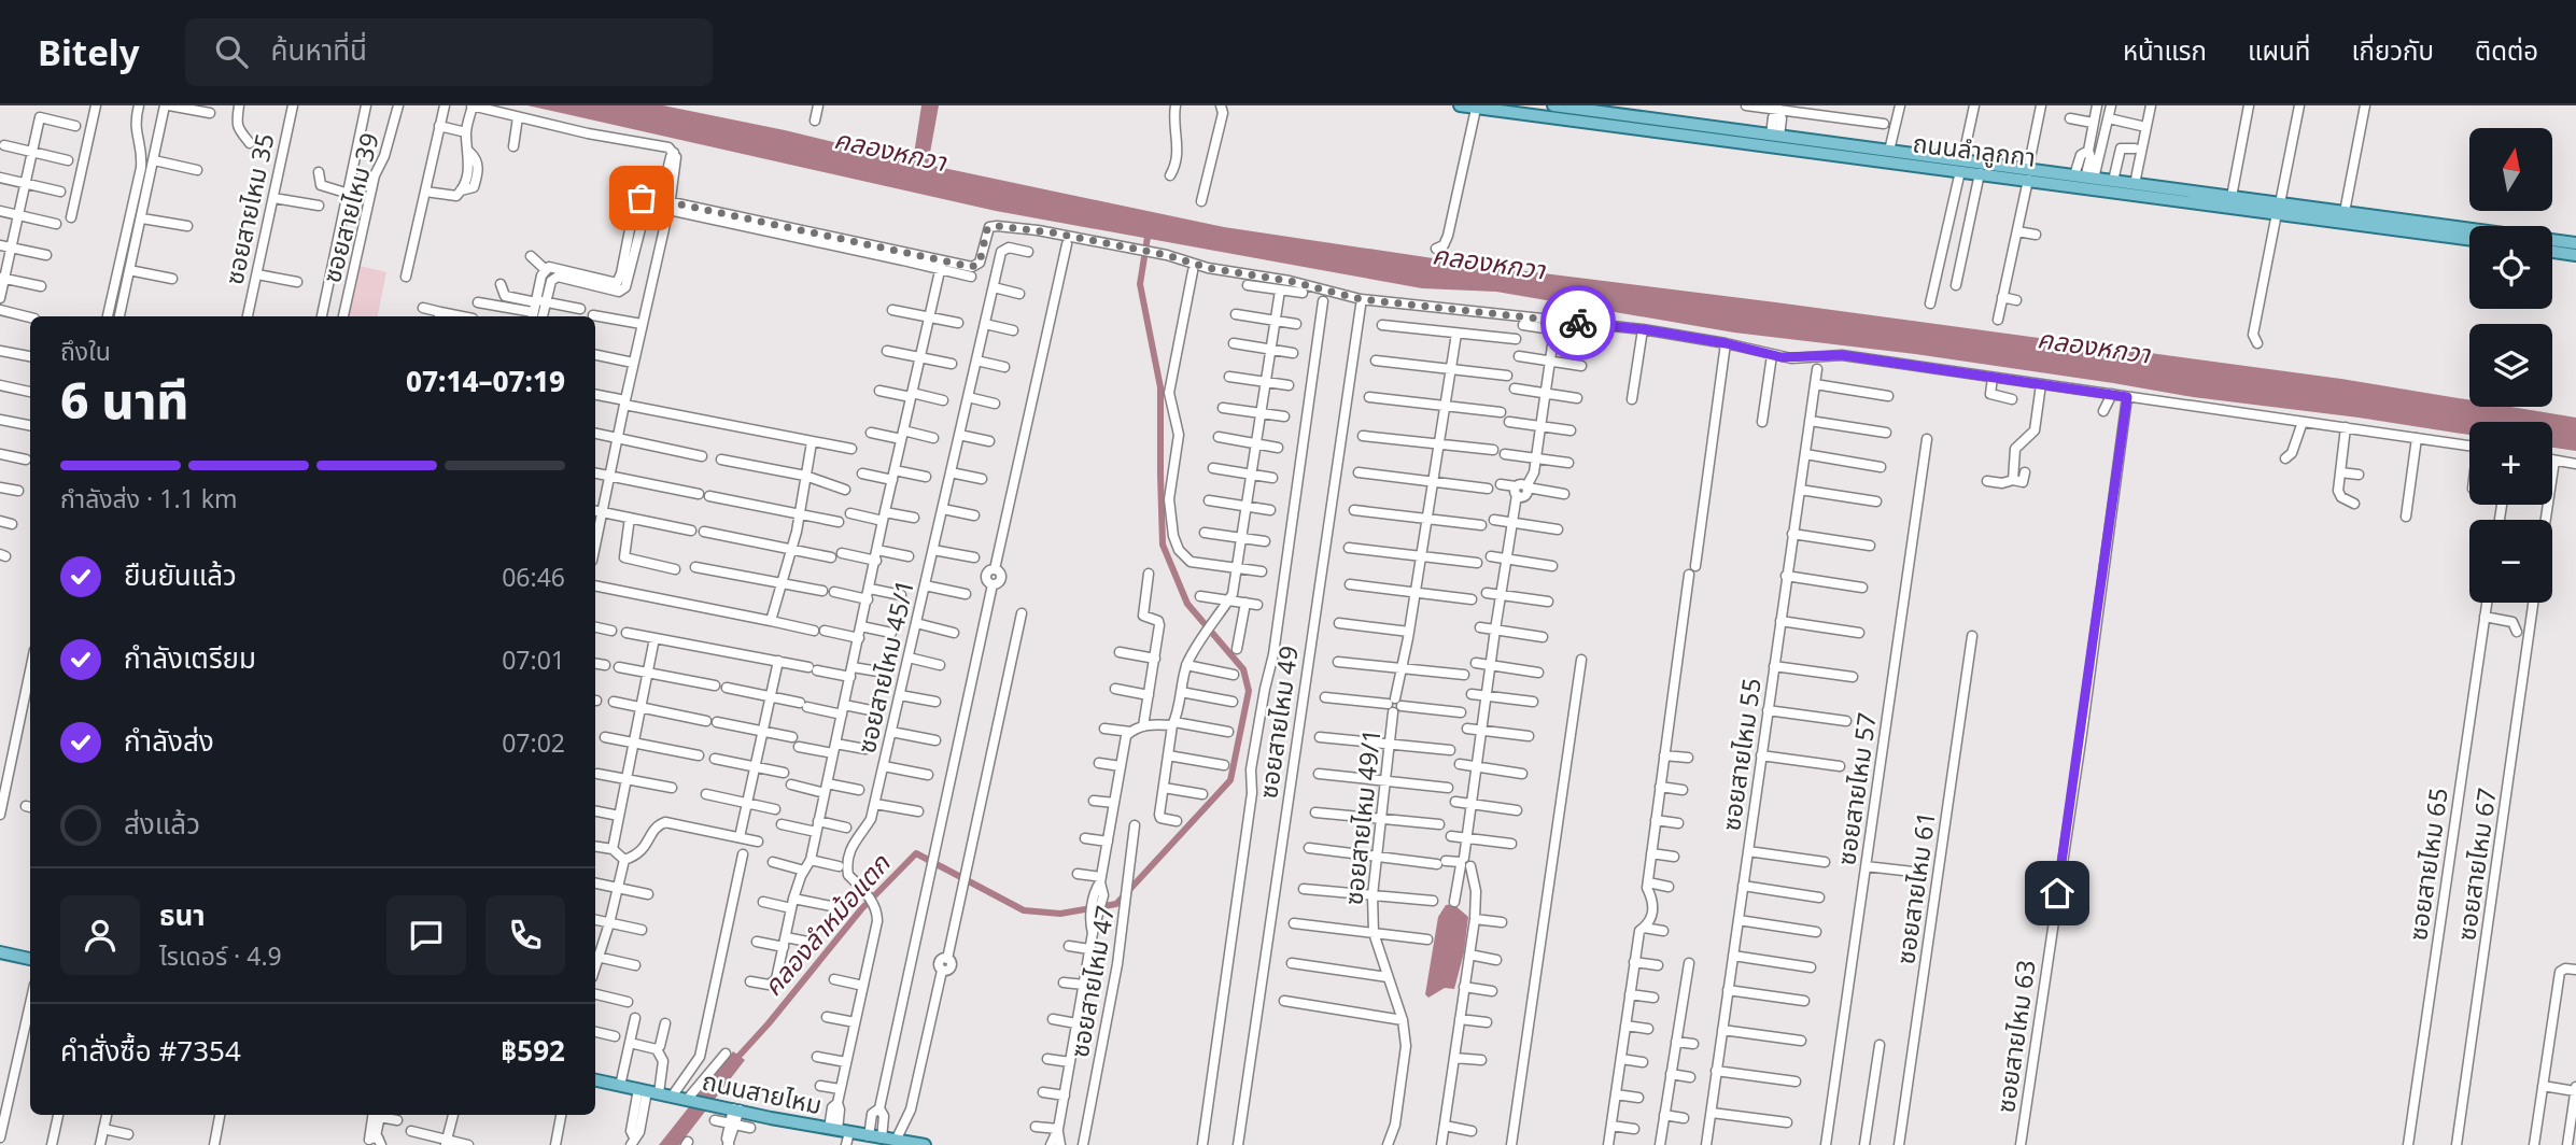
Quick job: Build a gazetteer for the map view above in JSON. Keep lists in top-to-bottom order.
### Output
{
  "streets": {
    "main road": ["ถนนลำลูกกา", "ถนนสายไหม"],
    "street": [
      "ซอยสายไหม 39",
      "ซอยสายไหม 35",
      "ซอยสายไหม 45/1",
      "ซอยสายไหม 49",
      "ซอยสายไหม 55",
      "ซอยสายไหม 57",
      "ซอยสายไหม 49/1",
      "ซอยสายไหม 65",
      "ซอยสายไหม 67",
      "ซอยสายไหม 61",
      "ซอยสายไหม 47",
      "ซอยสายไหม 63"
    ]
  },
  "crossings": [
    ["ซอยสายไหม 45/1", "ถนนสายไหม"]
  ],
  "water": ["คลองหกวา", "คลองลำหม้อแตก"],
  "north": "top",
  "page": {
    "header": "Bitely",
    "search": "ค้นหาที่นี่",
    "nav": [
      "หน้าแรก",
      "แผนที่",
      "เกี่ยวกับ",
      "ติดต่อ"
    ],
    "map_buttons": ["+", "−"],
    "heading": ["6 นาที", "ถึงใน", "07:14–07:19"],
    "panel": [
      "ธนา",
      "ไรเดอร์ · 4.9",
      "คำสั่งซื้อ #7354",
      "฿592"
    ],
    "bar": "กำลังส่ง · 1.1 km",
    "list": [
      ["ยืนยันแล้ว", "06:46"],
      ["กำลังเตรียม", "07:01"],
      ["กำลังส่ง", "07:02"],
      "ส่งแล้ว"
    ]
  }
}
